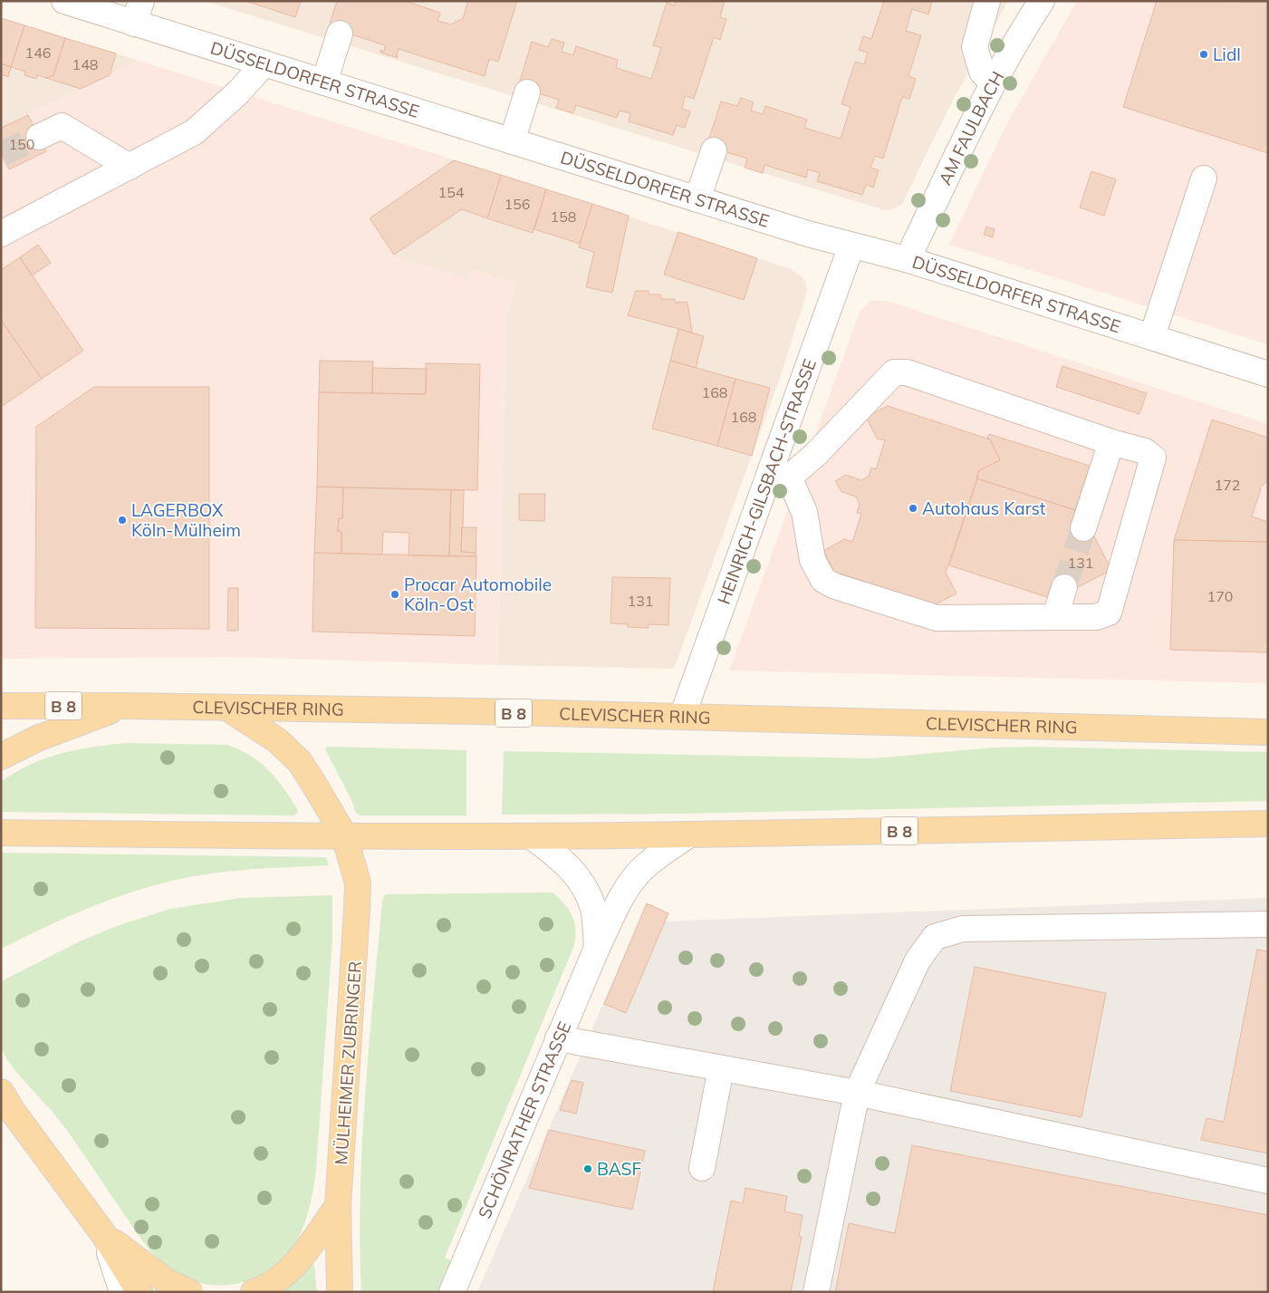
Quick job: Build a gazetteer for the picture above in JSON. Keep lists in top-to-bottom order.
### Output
{
  "streets": {
    "main road": ["B 8", "CLEVISCHER RING", "MÜLHEIMER ZUBRINGER"],
    "street": [
      "DÜSSELDORFER STRASSE",
      "AM FAULBACH",
      "HEINRICH-GILSBACH-STRASSE",
      "SCHÖNRATHER STRASSE"
    ]
  },
  "crossings": [
    ["DÜSSELDORFER STRASSE", "AM FAULBACH"],
    ["DÜSSELDORFER STRASSE", "HEINRICH-GILSBACH-STRASSE"],
    ["HEINRICH-GILSBACH-STRASSE", "CLEVISCHER RING"],
    ["B 8", "MÜLHEIMER ZUBRINGER"],
    ["B 8", "SCHÖNRATHER STRASSE"],
    ["CLEVISCHER RING", "MÜLHEIMER ZUBRINGER"]
  ],
  "places": [
    "Lidl",
    "Autohaus Karst",
    "LAGERBOX Köln-Mülheim",
    "Procar Automobile Köln-Ost",
    "BASF"
  ],
  "house_numbers": [
    "146",
    "148",
    "150",
    "154",
    "156",
    "158",
    "168",
    "168",
    "172",
    "131",
    "170",
    "131"
  ]
}
